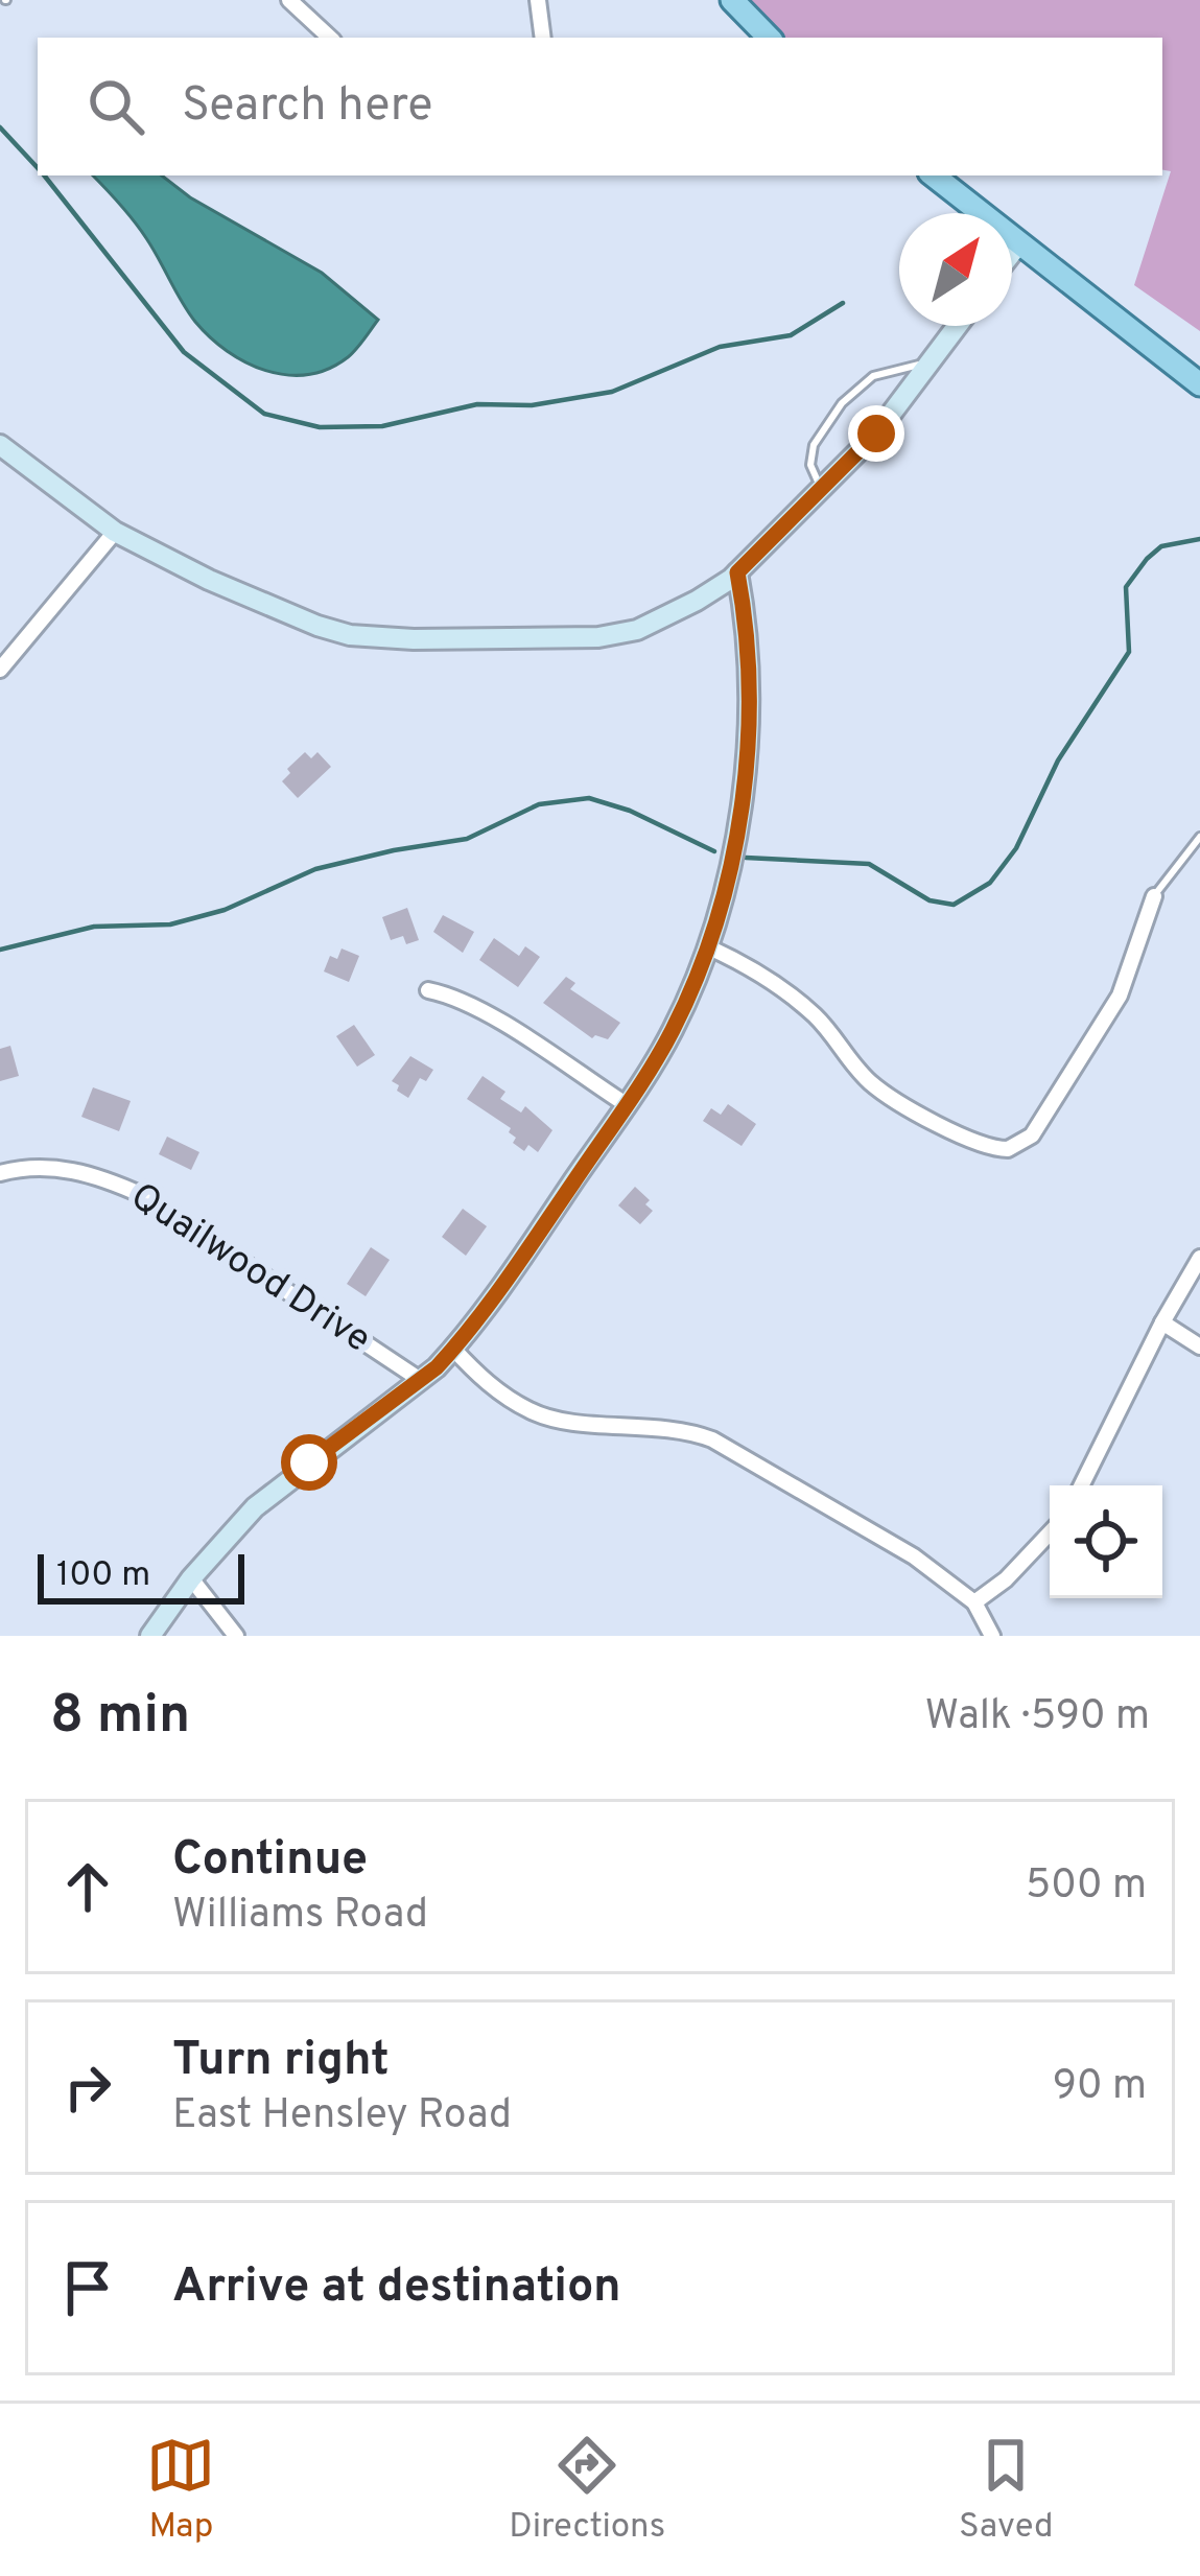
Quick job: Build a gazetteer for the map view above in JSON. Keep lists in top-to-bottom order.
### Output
{
  "streets": {
    "street": ["Quailwood Drive"]
  },
  "scale_bar": "100 m",
  "north": "top right",
  "page": {
    "search": "Search here",
    "scale": "100 m",
    "heading": ["8 min", "Walk · 590 m"],
    "list": [
      ["Continue", "Williams Road", "500 m"],
      ["Turn right", "East Hensley Road", "90 m"],
      "Arrive at destination"
    ],
    "nav": ["Map", "Directions", "Saved"]
  }
}
